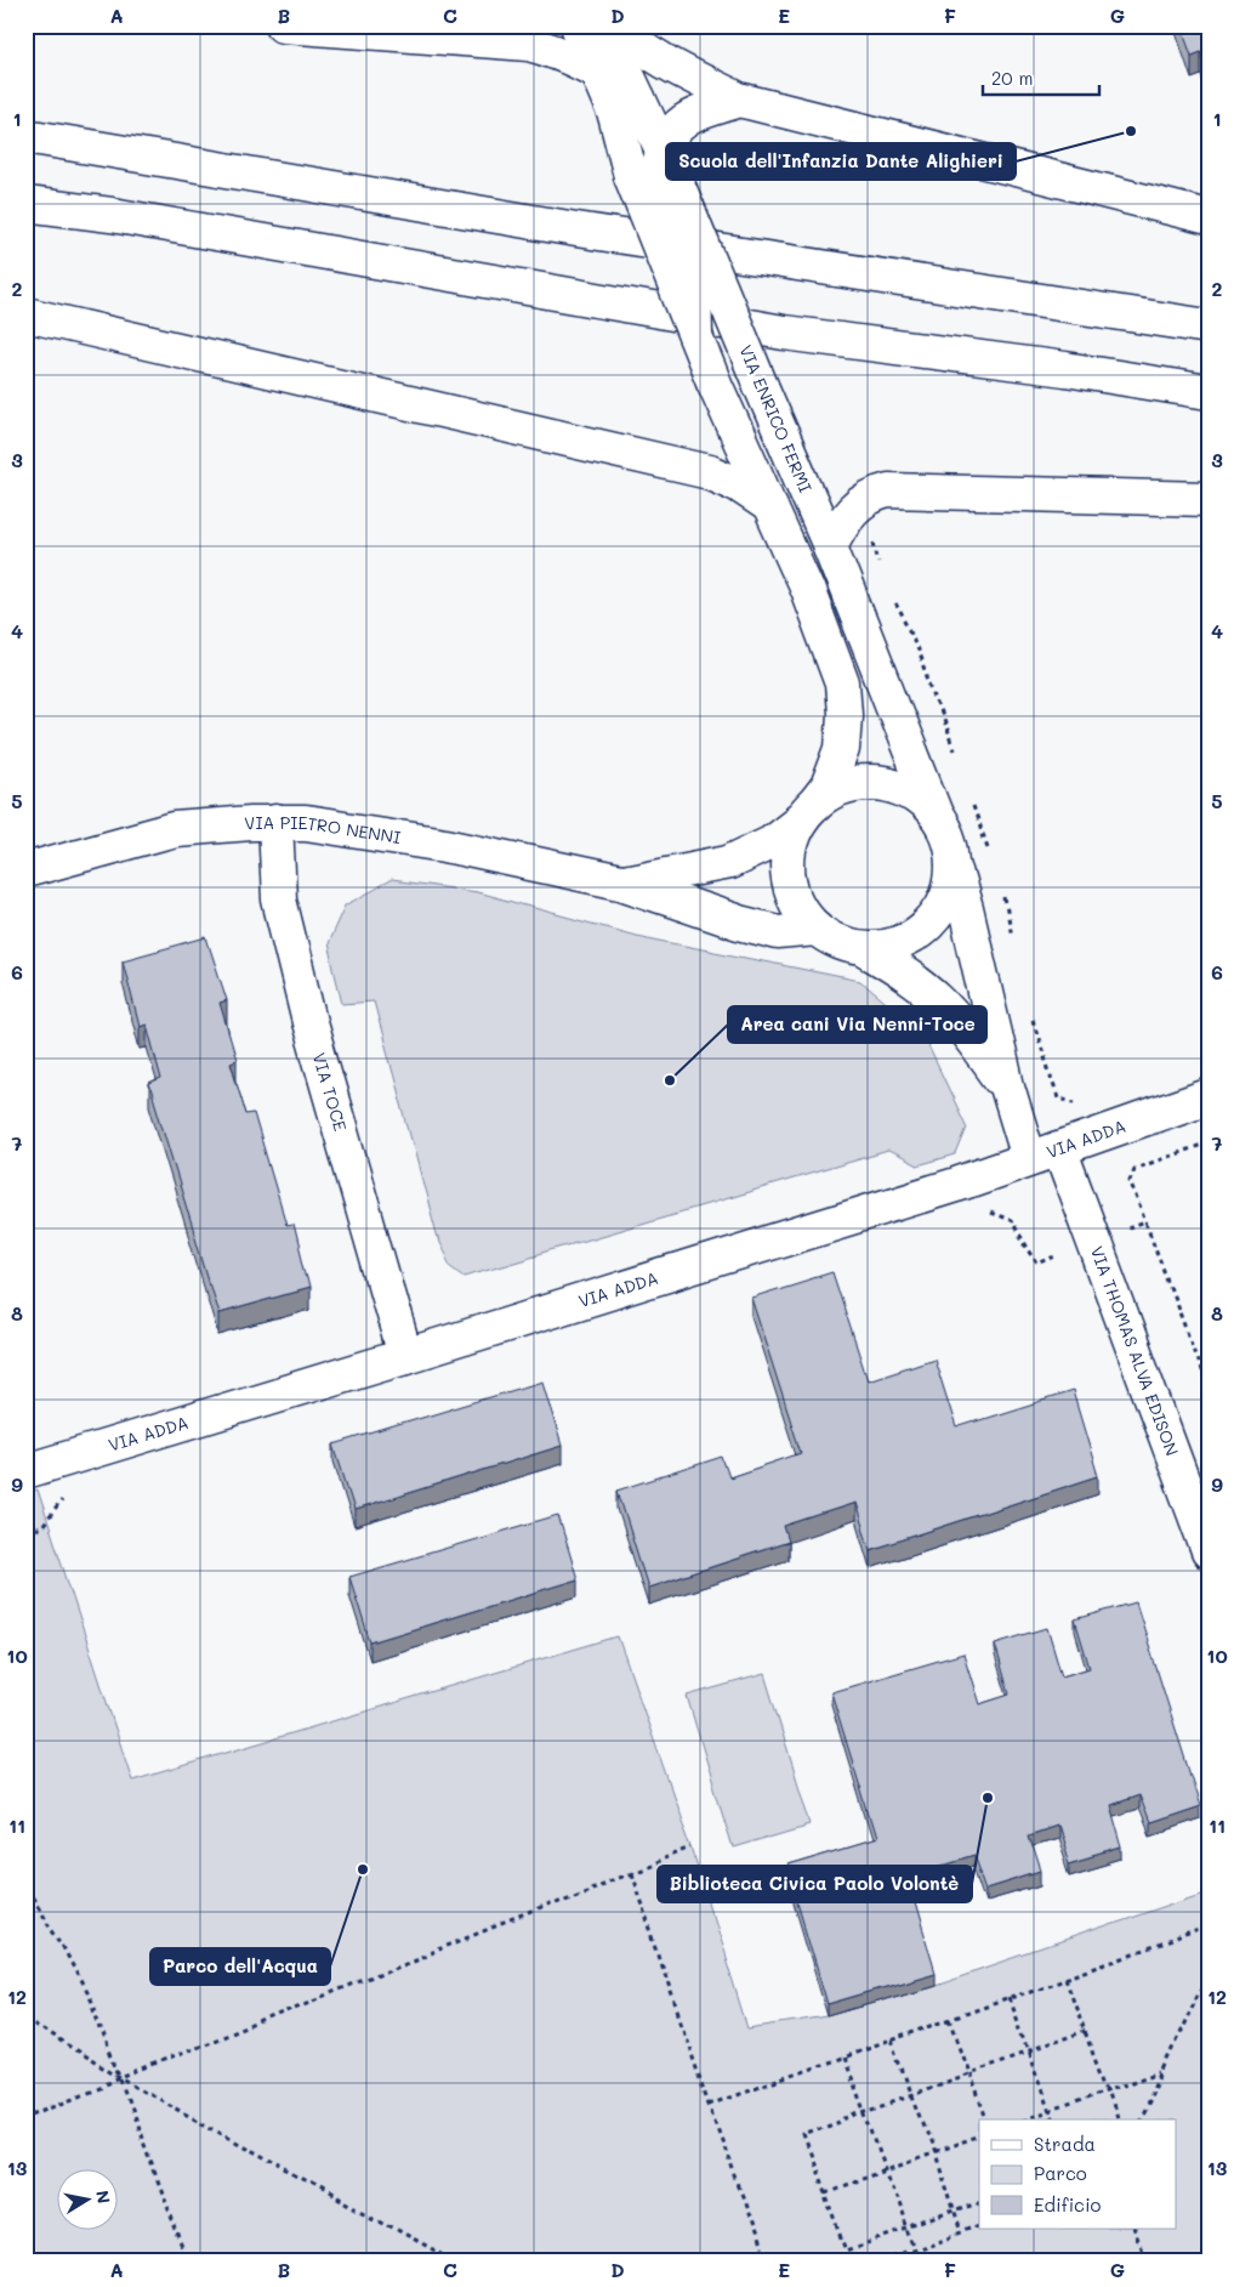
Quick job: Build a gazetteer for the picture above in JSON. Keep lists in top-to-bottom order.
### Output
{
  "streets": {
    "main road": [
      "VIA ENRICO FERMI",
      "VIA PIETRO NENNI",
      "VIA TOCE",
      "VIA ADDA",
      "VIA THOMAS ALVA EDISON"
    ]
  },
  "crossings": [
    ["VIA ENRICO FERMI", "VIA PIETRO NENNI"],
    ["VIA PIETRO NENNI", "VIA TOCE"],
    ["VIA TOCE", "VIA ADDA"],
    ["VIA ADDA", "VIA THOMAS ALVA EDISON"]
  ],
  "places": [
    "Scuola dell'Infanzia Dante Alighieri",
    "Area cani Via Nenni-Toce",
    "Biblioteca Civica Paolo Volontè",
    "Parco dell'Acqua"
  ],
  "legend": ["Strada", "Parco", "Edificio"],
  "scale_bar": "20 m",
  "north": "right",
  "grid": {
    "columns": [
      "A",
      "B",
      "C",
      "D",
      "E",
      "F",
      "G"
    ],
    "rows": [
      "1",
      "2",
      "3",
      "4",
      "5",
      "6",
      "7",
      "8",
      "9",
      "10",
      "11",
      "12",
      "13"
    ]
  }
}
